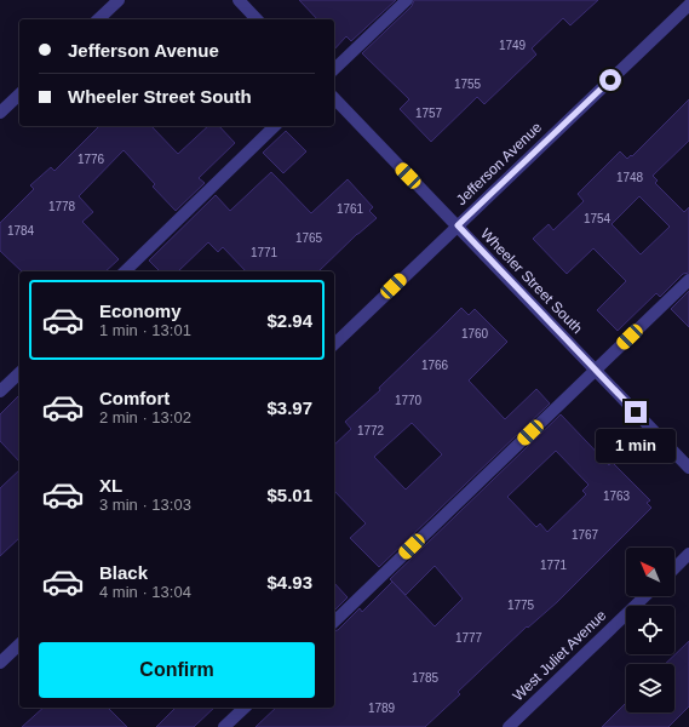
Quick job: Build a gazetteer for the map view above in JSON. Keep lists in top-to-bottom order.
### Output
{
  "streets": {
    "street": ["Jefferson Avenue", "Wheeler Street South", "West Juliet Avenue"]
  },
  "crossings": [
    ["Jefferson Avenue", "Wheeler Street South"]
  ],
  "house_numbers": [
    "1749",
    "1755",
    "1757",
    "1776",
    "1748",
    "1778",
    "1761",
    "1754",
    "1784",
    "1765",
    "1771",
    "1760",
    "1766",
    "1770",
    "1772",
    "1763",
    "1767",
    "1771",
    "1775",
    "1777",
    "1785",
    "1789"
  ],
  "north": "top left",
  "page": {
    "banner": ["Jefferson Avenue", "Wheeler Street South"],
    "list": [
      {
        "name": "Economy",
        "note": "1 min · 13:01",
        "value": "$2.94"
      },
      {
        "name": "Comfort",
        "note": "2 min · 13:02",
        "value": "$3.97"
      },
      {
        "name": "XL",
        "note": "3 min · 13:03",
        "value": "$5.01"
      },
      {
        "name": "Black",
        "note": "4 min · 13:04",
        "value": "$4.93"
      }
    ],
    "bubble": "1 min",
    "buttons": "Confirm"
  }
}
